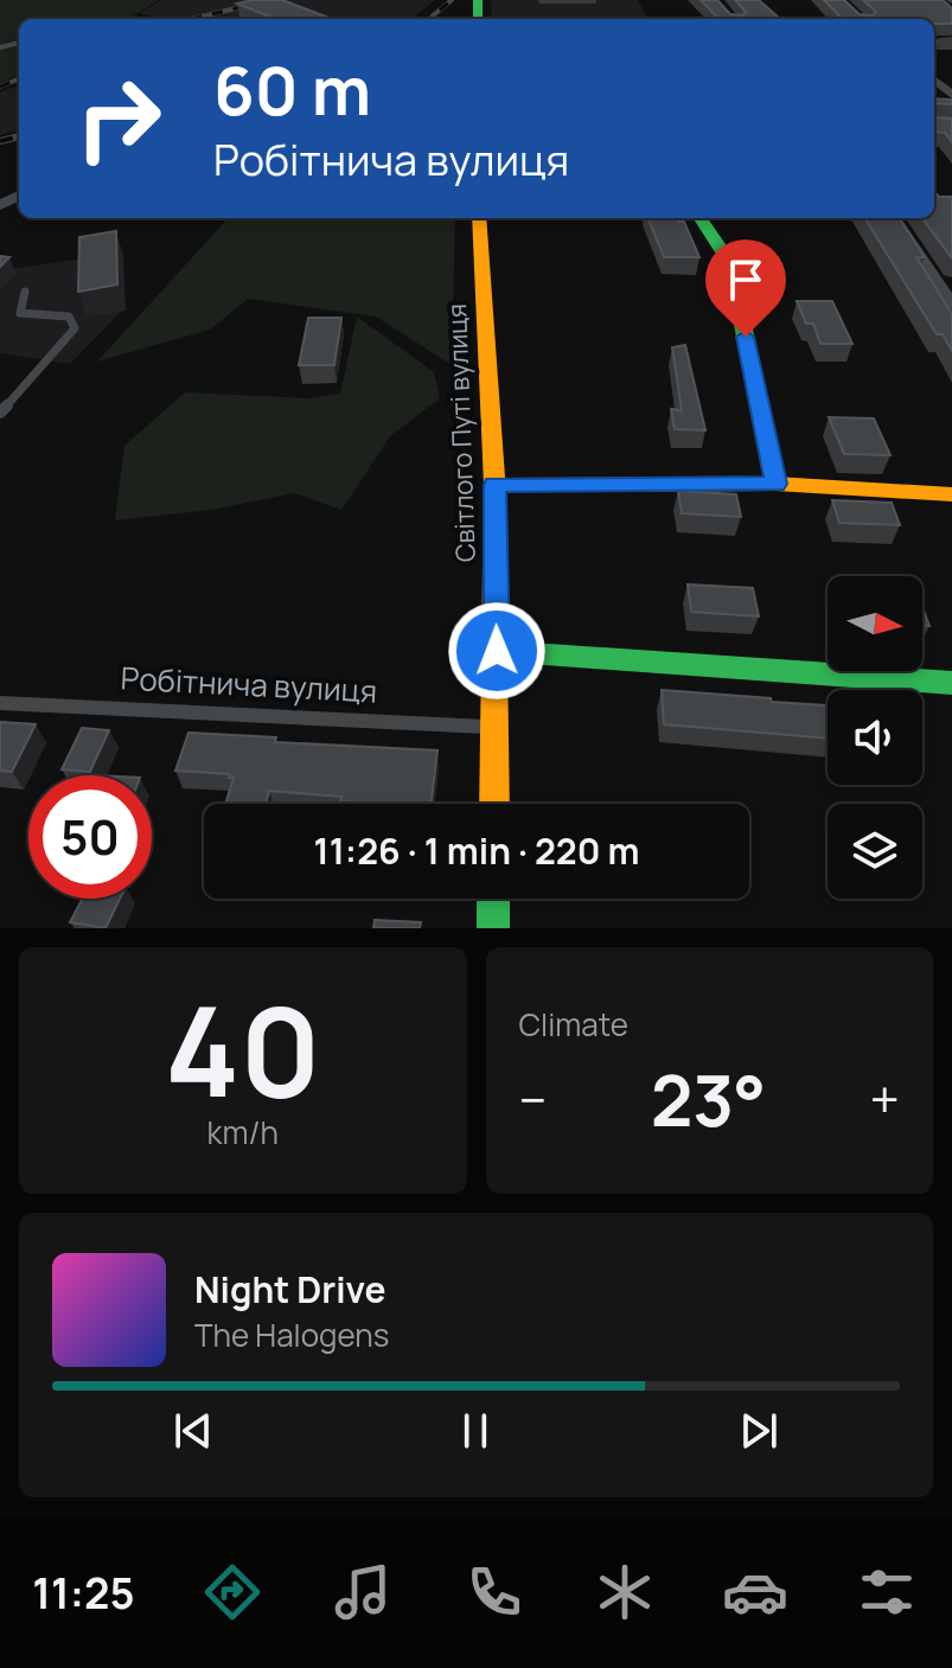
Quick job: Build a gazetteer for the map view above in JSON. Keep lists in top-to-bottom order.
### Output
{
  "streets": {
    "street": ["Світлого Путі вулиця"],
    "lane": ["Робітнича вулиця"]
  },
  "crossings": [
    ["Світлого Путі вулиця", "Робітнича вулиця"]
  ],
  "north": "right",
  "page": {
    "turn": ["60 m", "Робітнича вулиця"],
    "limit": "50",
    "trip": "11:26 · 1 min · 220 m",
    "tile": [
      ["40", "km/h"],
      "Climate"
    ],
    "heat": ["−", "23°", "+"],
    "song": ["Night Drive", "The Halogens"],
    "tabs": "11:25"
  }
}
